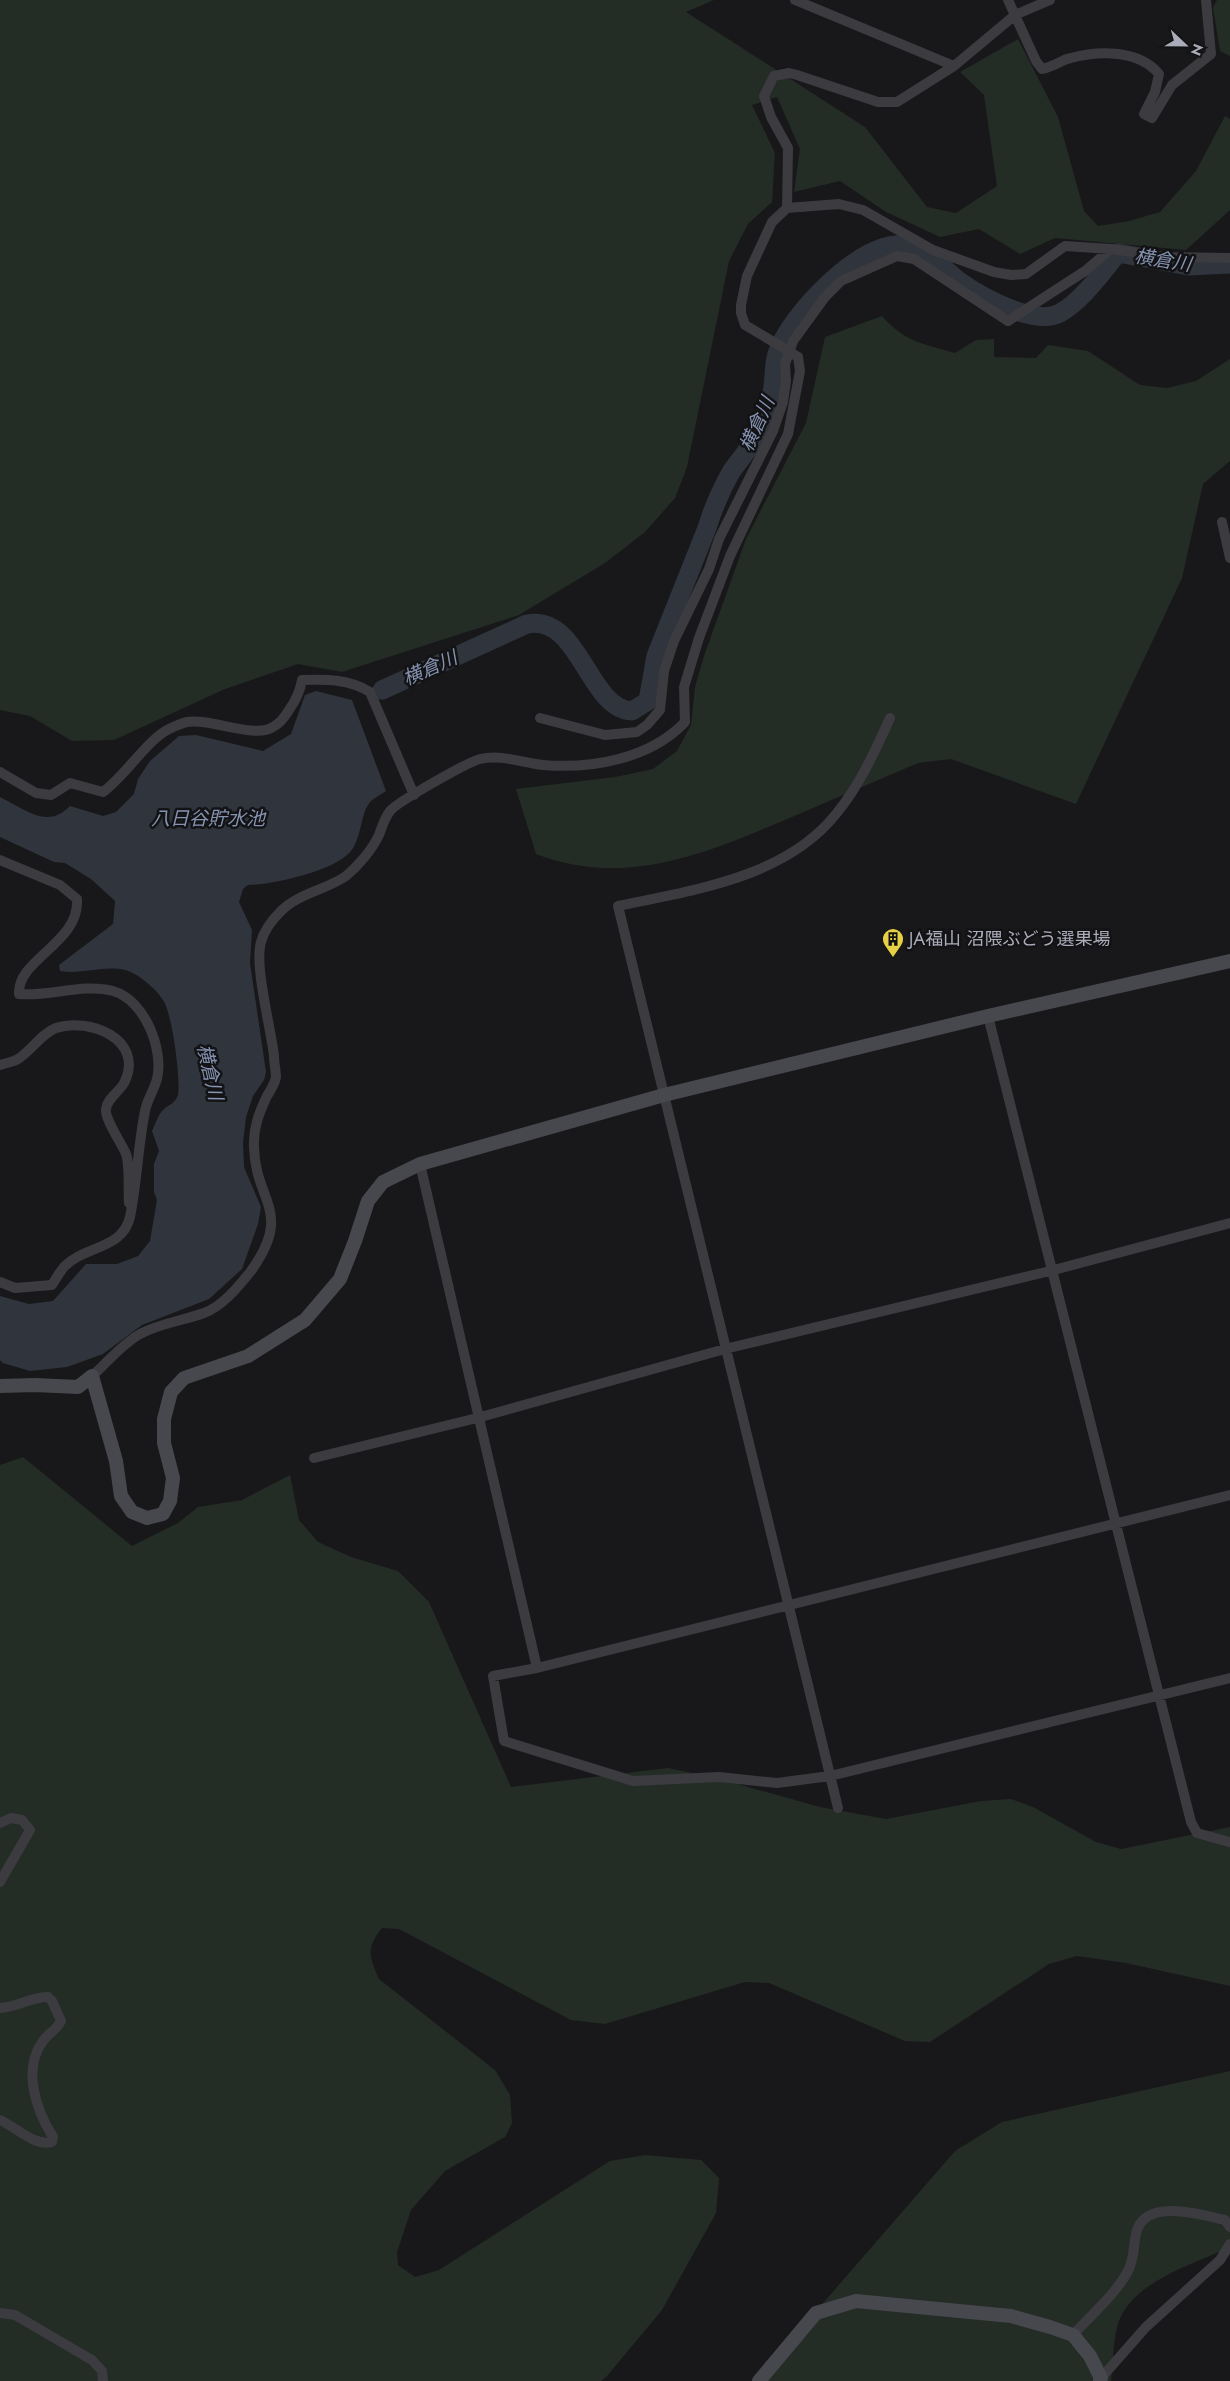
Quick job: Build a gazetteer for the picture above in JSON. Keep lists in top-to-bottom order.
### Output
{
  "water": ["横倉川", "八日谷貯水池"],
  "places": {
    "building": ["JA福山 沼隈ぶどう選果場"]
  },
  "north": "right"
}
